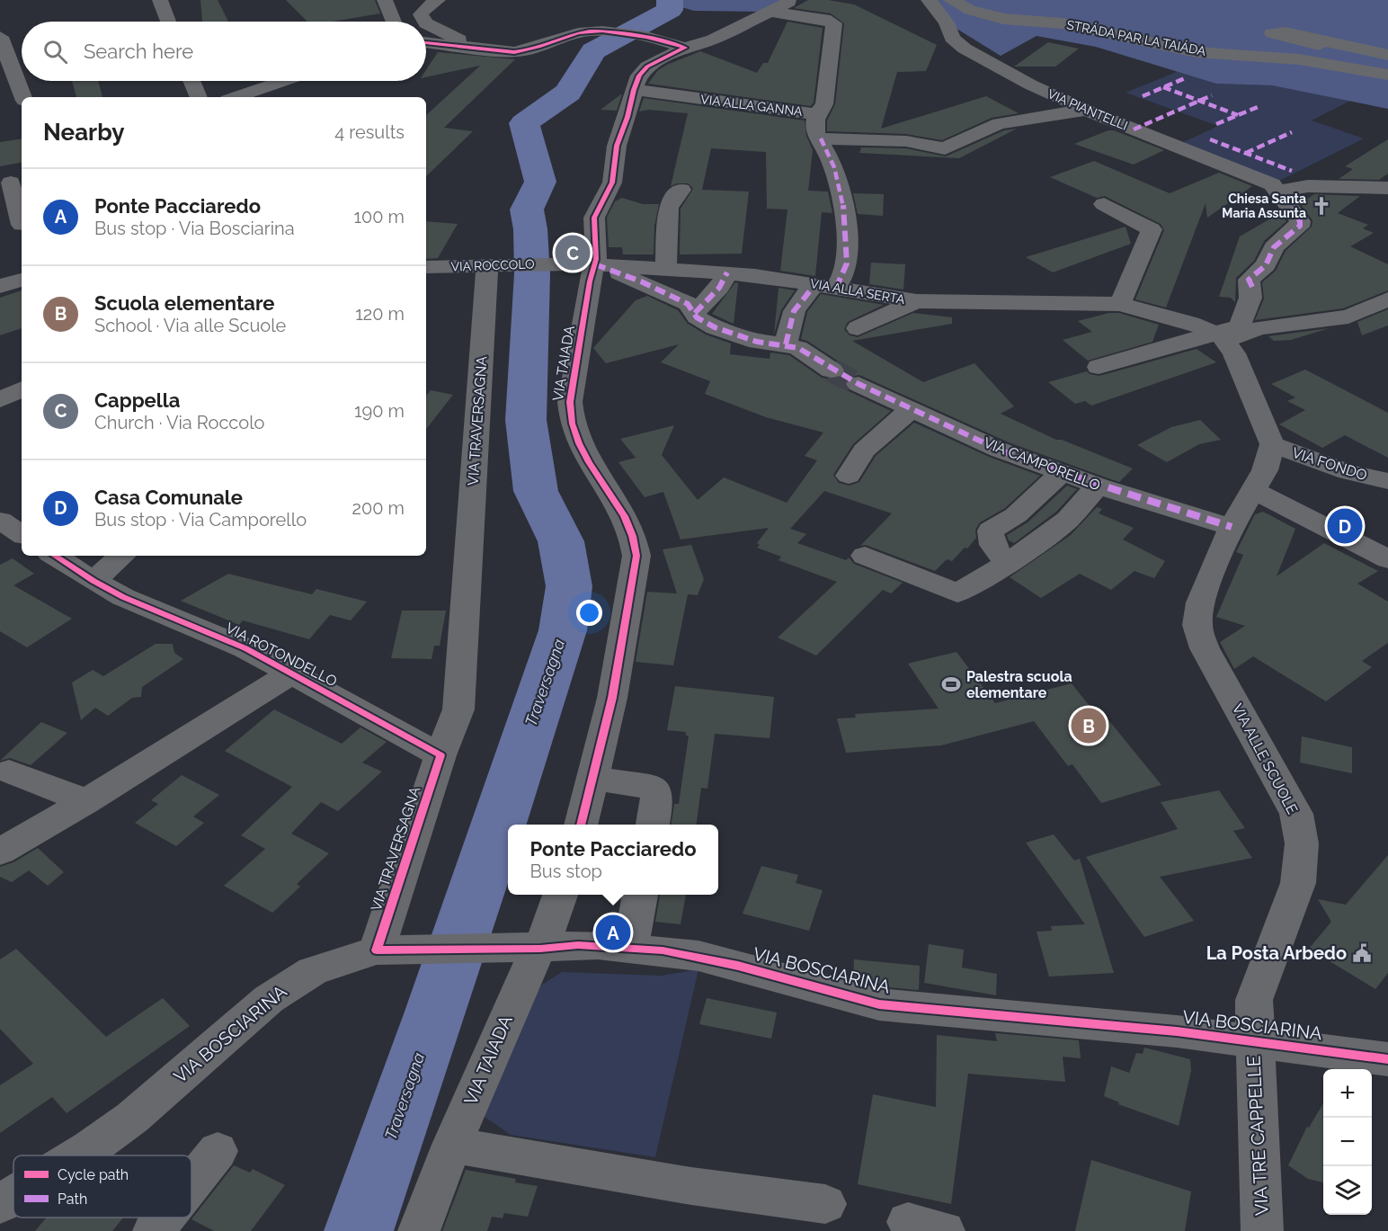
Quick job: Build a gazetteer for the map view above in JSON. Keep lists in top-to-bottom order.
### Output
{
  "streets": {
    "street": [
      "STRÁDA PAR LA TAIÁDA",
      "VIA ALLA GANNA",
      "VIA PIANTELLI",
      "VIA ROCCOLO",
      "VIA ALLA SERTA",
      "VIA TAIADA",
      "VIA TRAVERSAGNA",
      "VIA CAMPORELLO",
      "VIA FONDO",
      "VIA ROTONDELLO",
      "VIA ALLE SCUOLE",
      "VIA BOSCIARINA",
      "VIA TRE CAPPELLE"
    ]
  },
  "crossings": [
    ["VIA ALLA GANNA", "VIA ALLA SERTA"],
    ["VIA ALLA GANNA", "VIA TAIADA"],
    ["VIA ROCCOLO", "VIA ALLA SERTA"],
    ["VIA ROCCOLO", "VIA TAIADA"],
    ["VIA ROCCOLO", "VIA TRAVERSAGNA"],
    ["VIA ALLA SERTA", "VIA TAIADA"],
    ["VIA TAIADA", "VIA BOSCIARINA"],
    ["VIA TRAVERSAGNA", "VIA ROTONDELLO"],
    ["VIA TRAVERSAGNA", "VIA BOSCIARINA"],
    ["VIA CAMPORELLO", "VIA ALLE SCUOLE"],
    ["VIA FONDO", "VIA ALLE SCUOLE"],
    ["VIA ALLE SCUOLE", "VIA BOSCIARINA"],
    ["VIA ALLE SCUOLE", "VIA TRE CAPPELLE"],
    ["VIA BOSCIARINA", "VIA TRE CAPPELLE"]
  ],
  "water": ["Traversagna"],
  "places": {
    "church": ["Chiesa Santa Maria Assunta"],
    "sports": ["Palestra scuola elementare"],
    "public building": ["La Posta Arbedo"]
  },
  "legend": ["Cycle path", "Path"],
  "page": {
    "search": "Search here",
    "heading": ["Nearby", "4 results"],
    "list": [
      {
        "mark": "A",
        "name": "Ponte Pacciaredo",
        "note": "Bus stop · Via Bosciarina",
        "value": "100 m"
      },
      {
        "mark": "B",
        "name": "Scuola elementare",
        "note": "School · Via alle Scuole",
        "value": "120 m"
      },
      {
        "mark": "C",
        "name": "Cappella",
        "note": "Church · Via Roccolo",
        "value": "190 m"
      },
      {
        "mark": "D",
        "name": "Casa Comunale",
        "note": "Bus stop · Via Camporello",
        "value": "200 m"
      }
    ],
    "pins": [
      "C",
      "D",
      "B",
      "A"
    ],
    "popup": ["Ponte Pacciaredo", "Bus stop"],
    "map_buttons": ["+", "−"]
  }
}
